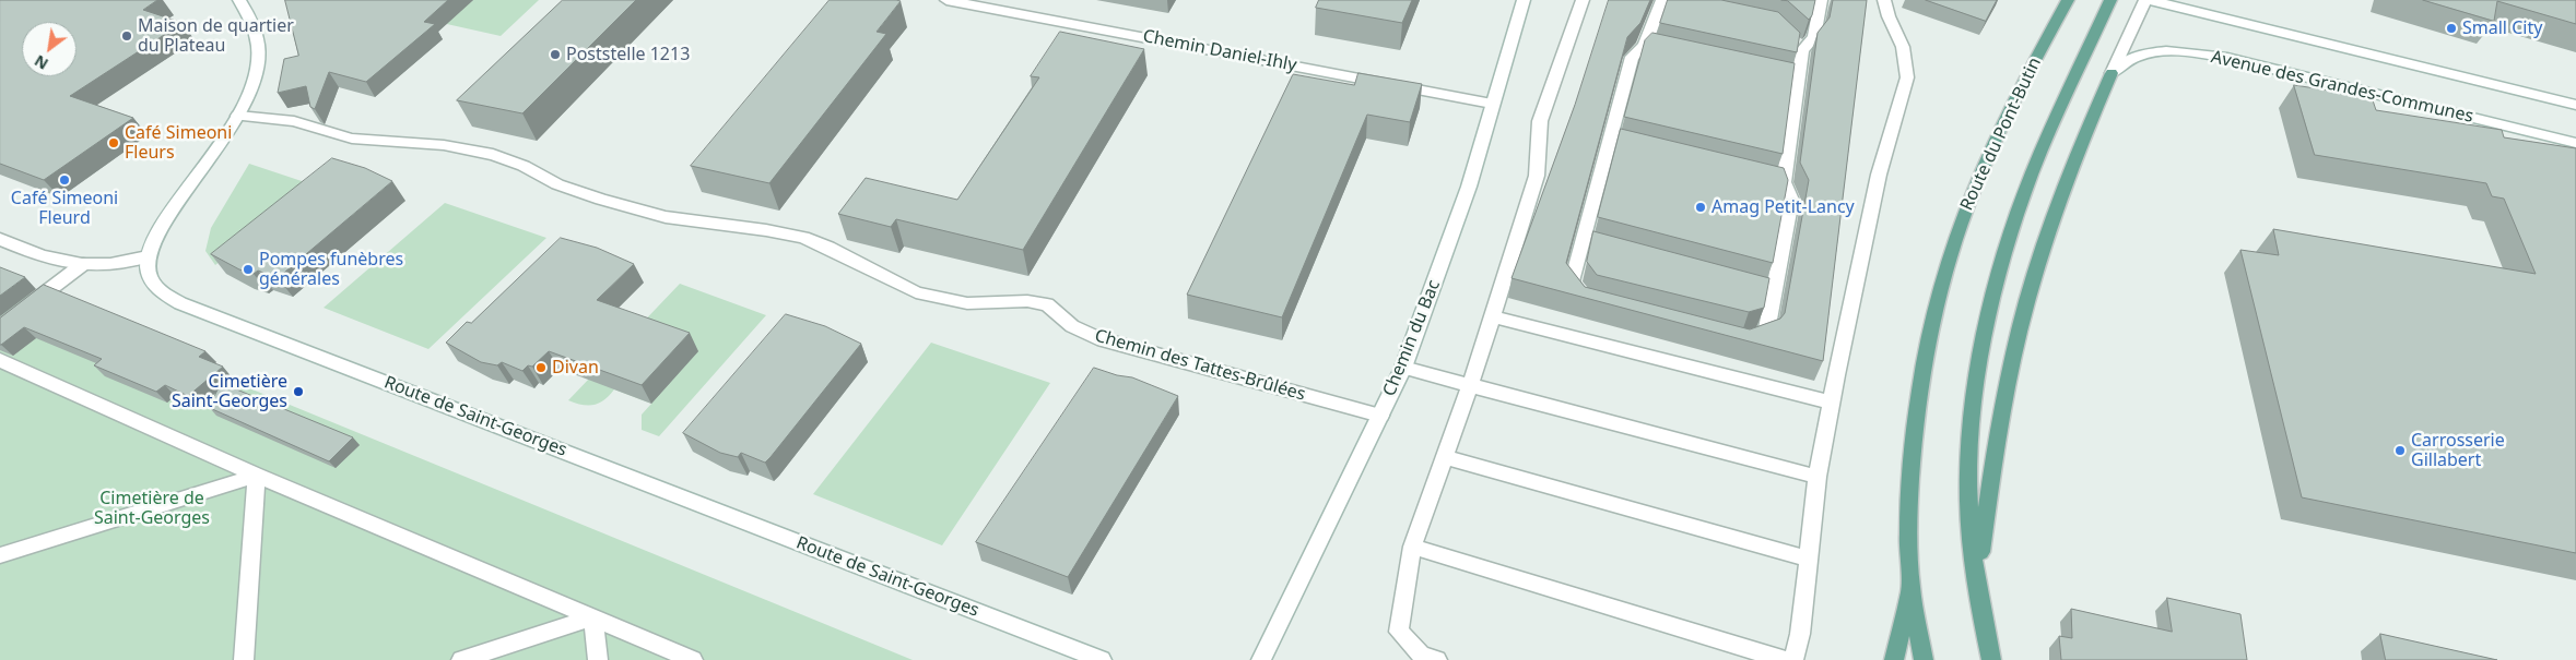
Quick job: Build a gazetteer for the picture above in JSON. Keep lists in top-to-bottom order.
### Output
{
  "streets": {
    "main road": ["Route du Pont-Butin"],
    "street": [
      "Chemin Daniel-Ihly",
      "Avenue des Grandes-Communes",
      "Chemin du Bac",
      "Chemin des Tattes-Brûlées",
      "Route de Saint-Georges"
    ]
  },
  "crossings": [
    ["Chemin Daniel-Ihly", "Chemin du Bac"],
    ["Chemin du Bac", "Chemin des Tattes-Brûlées"]
  ],
  "parks": ["Cimetière de Saint-Georges"],
  "places": [
    "Small City",
    "Maison de quartier du Plateau",
    "Poststelle 1213",
    "Café Simeoni Fleurs",
    "Café Simeoni Fleurd",
    "Amag Petit-Lancy",
    "Pompes funèbres générales",
    "Divan",
    "Cimetière Saint-Georges",
    "Carrosserie Gillabert"
  ],
  "north": "bottom left"
}
